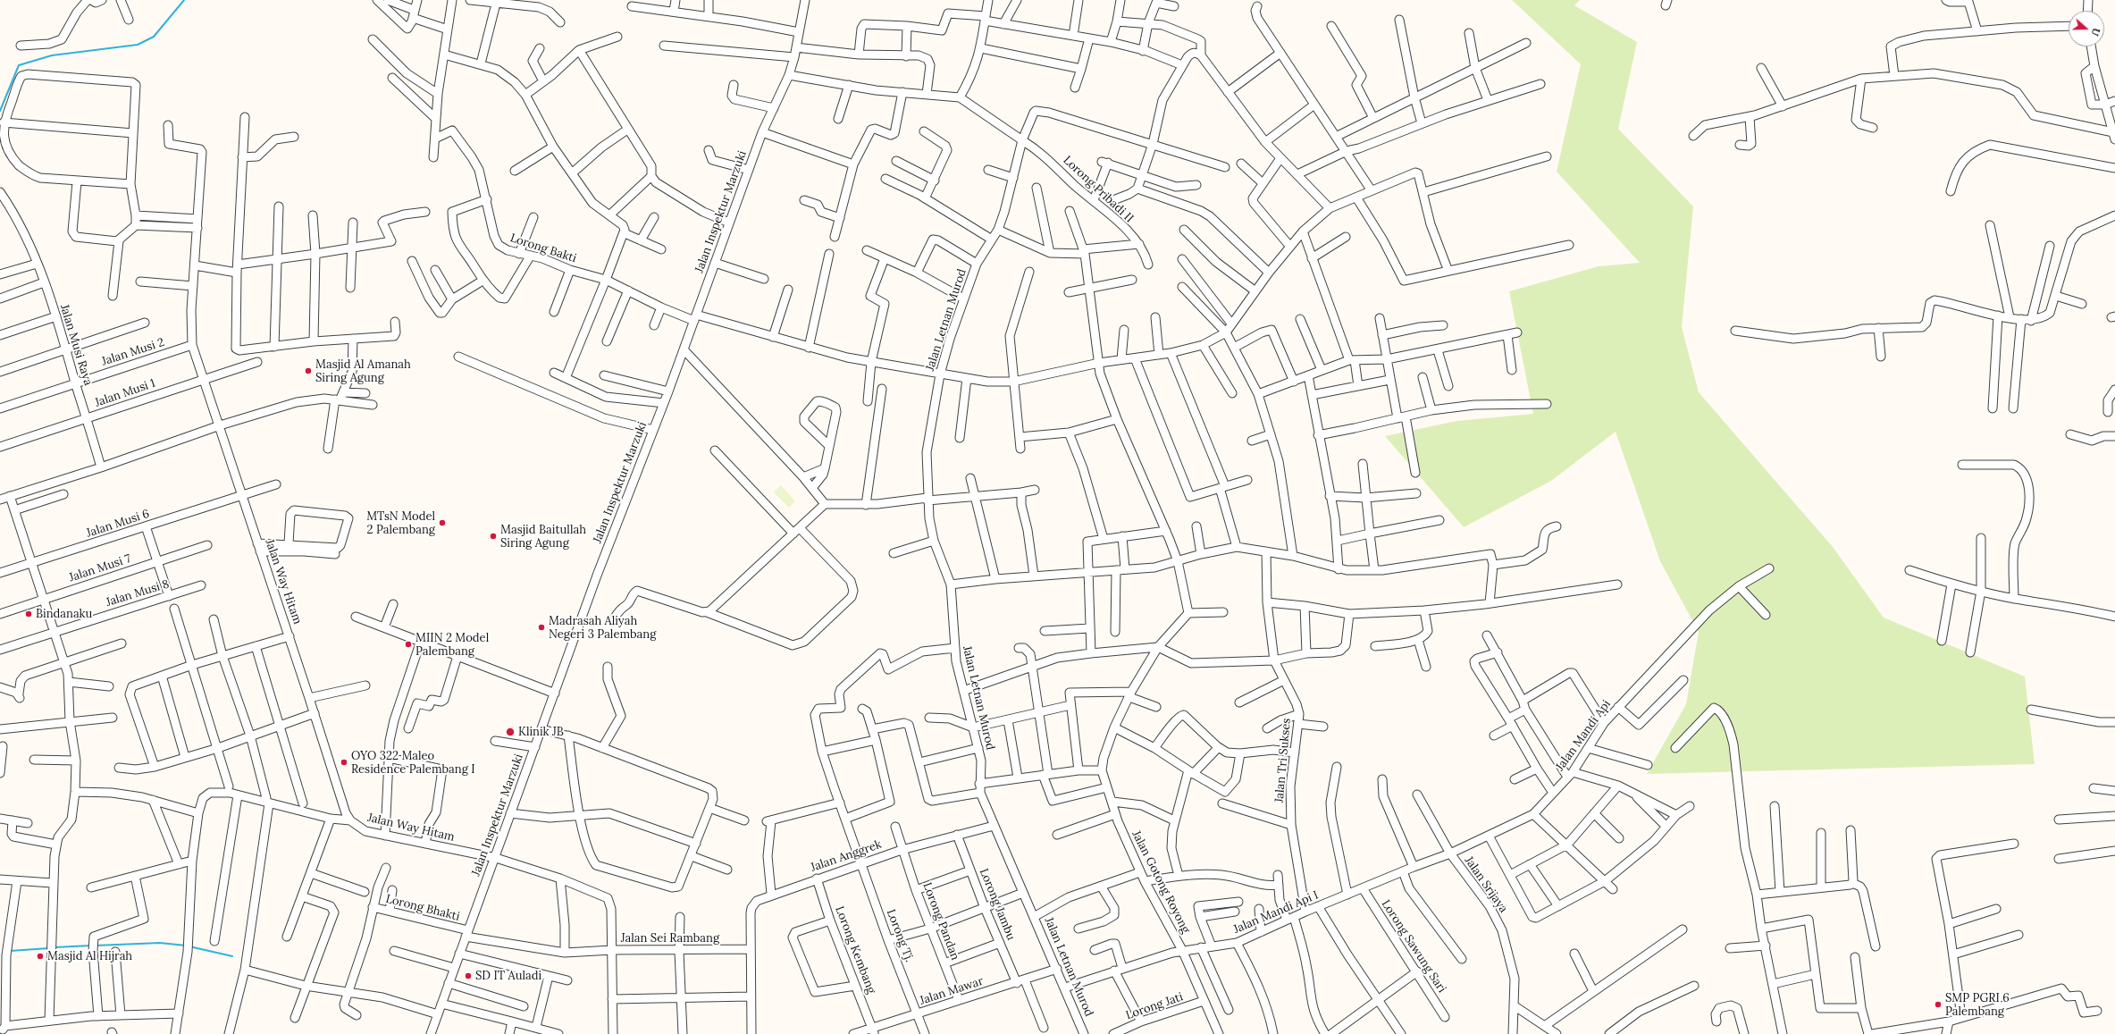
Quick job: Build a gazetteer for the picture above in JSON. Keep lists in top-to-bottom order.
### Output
{
  "streets": {
    "street": [
      "Lorong Pribadi II",
      "Jalan Inspektur Marzuki",
      "Lorong Bakti",
      "Jalan Letnan Murod",
      "Jalan Musi Raya",
      "Jalan Musi 2",
      "Jalan Musi 1",
      "Jalan Musi 6",
      "Jalan Musi 7",
      "Jalan Way Hitam",
      "Jalan Musi 8",
      "Jalan Mandi Api",
      "Jalan Tri Sukses",
      "Jalan Anggrek",
      "Jalan Gotong Royong",
      "Jalan Srijaya",
      "Lorong Jambu",
      "Lorong Bhakti",
      "Jalan Mandi Api I",
      "Lorong Pandan",
      "Lorong Tj.",
      "Jalan Sei Rambang",
      "Lorong Sawung Sari",
      "Lorong Kembang",
      "Jalan Mawar",
      "Lorong Jati"
    ]
  },
  "crossings": [
    ["Lorong Pribadi II", "Jalan Letnan Murod"],
    ["Jalan Inspektur Marzuki", "Lorong Bakti"],
    ["Jalan Inspektur Marzuki", "Jalan Way Hitam"],
    ["Jalan Inspektur Marzuki", "Lorong Bhakti"],
    ["Jalan Inspektur Marzuki", "Jalan Sei Rambang"],
    ["Lorong Bakti", "Jalan Letnan Murod"],
    ["Jalan Letnan Murod", "Jalan Anggrek"],
    ["Jalan Letnan Murod", "Jalan Mandi Api I"],
    ["Jalan Letnan Murod", "Lorong Tj."],
    ["Jalan Letnan Murod", "Jalan Mawar"],
    ["Jalan Musi Raya", "Jalan Musi 2"],
    ["Jalan Musi Raya", "Jalan Musi 1"],
    ["Jalan Musi 2", "Jalan Way Hitam"],
    ["Jalan Musi 1", "Jalan Way Hitam"],
    ["Jalan Musi 6", "Jalan Way Hitam"],
    ["Jalan Way Hitam", "Jalan Sei Rambang"],
    ["Jalan Mandi Api", "Jalan Srijaya"],
    ["Jalan Mandi Api", "Jalan Mandi Api I"],
    ["Jalan Tri Sukses", "Jalan Mandi Api I"],
    ["Jalan Anggrek", "Lorong Jambu"],
    ["Jalan Anggrek", "Lorong Pandan"],
    ["Jalan Anggrek", "Lorong Tj."],
    ["Jalan Anggrek", "Jalan Sei Rambang"],
    ["Jalan Anggrek", "Lorong Kembang"],
    ["Jalan Gotong Royong", "Jalan Mandi Api I"],
    ["Jalan Gotong Royong", "Lorong Jati"],
    ["Jalan Srijaya", "Jalan Mandi Api I"],
    ["Lorong Jambu", "Jalan Mawar"],
    ["Lorong Bhakti", "Jalan Sei Rambang"],
    ["Jalan Mandi Api I", "Lorong Sawung Sari"],
    ["Lorong Pandan", "Jalan Mawar"],
    ["Lorong Tj.", "Jalan Mawar"],
    ["Lorong Kembang", "Jalan Mawar"]
  ],
  "places": [
    "Masjid Al Amanah Siring Agung",
    "MTsN Model 2 Palembang",
    "Masjid Baitullah Siring Agung",
    "Bindanaku",
    "Madrasah Aliyah Negeri 3 Palembang",
    "MIIN 2 Model Palembang",
    "Klinik JB",
    "OYO 322 Maleo Residence Palembang I",
    "Masjid Al Hijrah",
    "SD IT Auladi",
    "SMP PGRI 6 Palembang"
  ],
  "north": "right"
}
